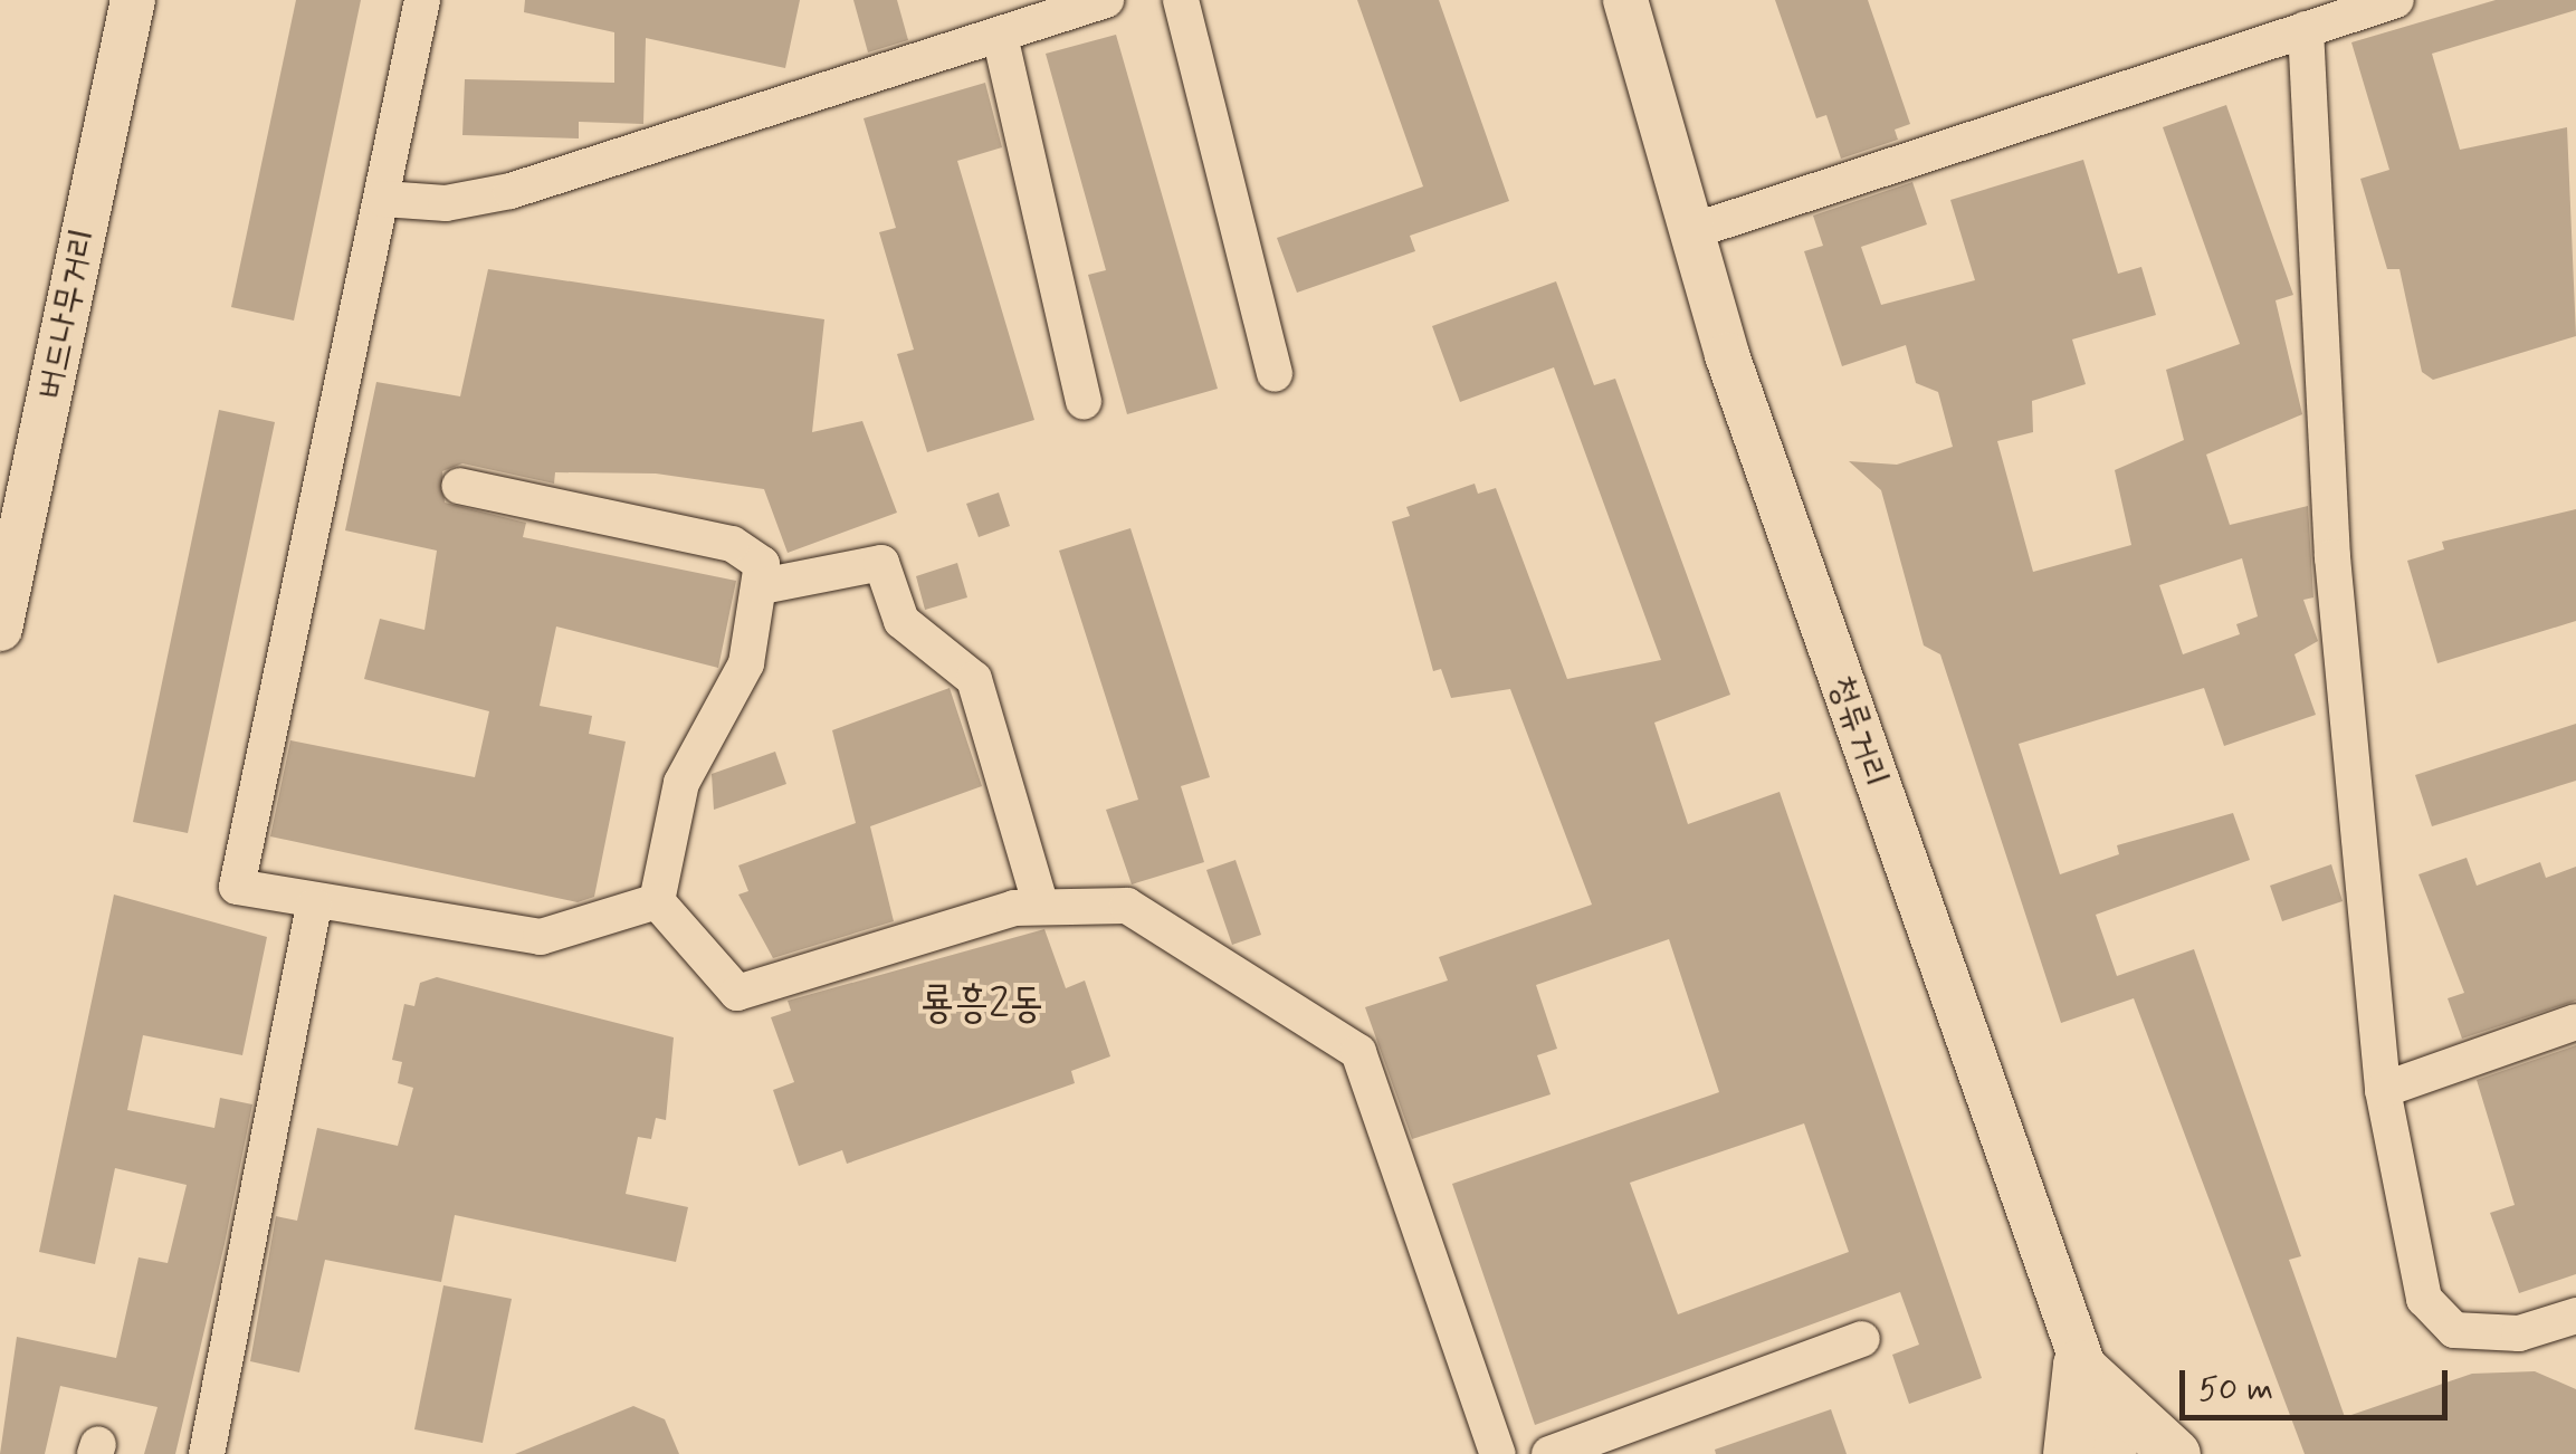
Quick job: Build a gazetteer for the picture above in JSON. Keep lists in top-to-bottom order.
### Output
{
  "streets": {
    "main road": ["버드나무거리", "청류거리"]
  },
  "districts": ["룡흥2동"],
  "scale_bar": "50 m"
}
